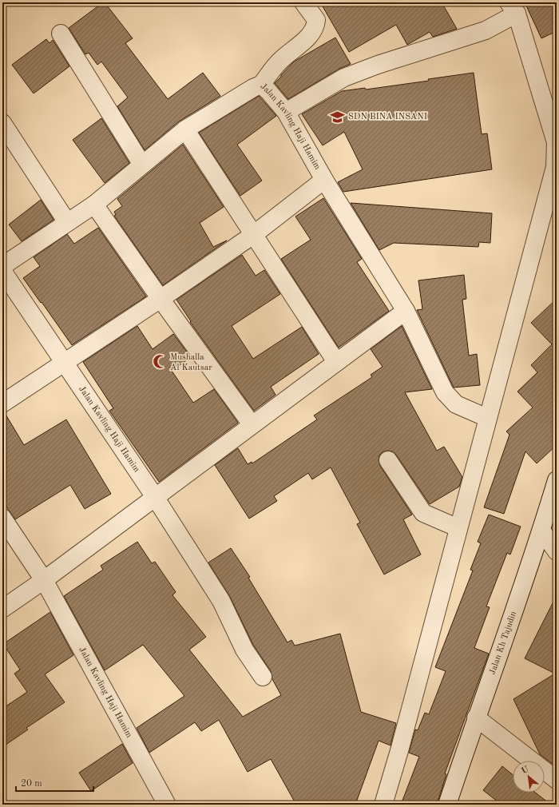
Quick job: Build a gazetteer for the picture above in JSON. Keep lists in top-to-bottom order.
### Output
{
  "streets": {
    "street": ["Jalan Kavling Haji Hamim", "Jalan Kh Tajudin"]
  },
  "places": {
    "school or university": ["SDN BINA INSANI"],
    "mosque": ["Mushalla Al Kautsar"]
  },
  "scale_bar": "20 m",
  "north": "top left"
}
